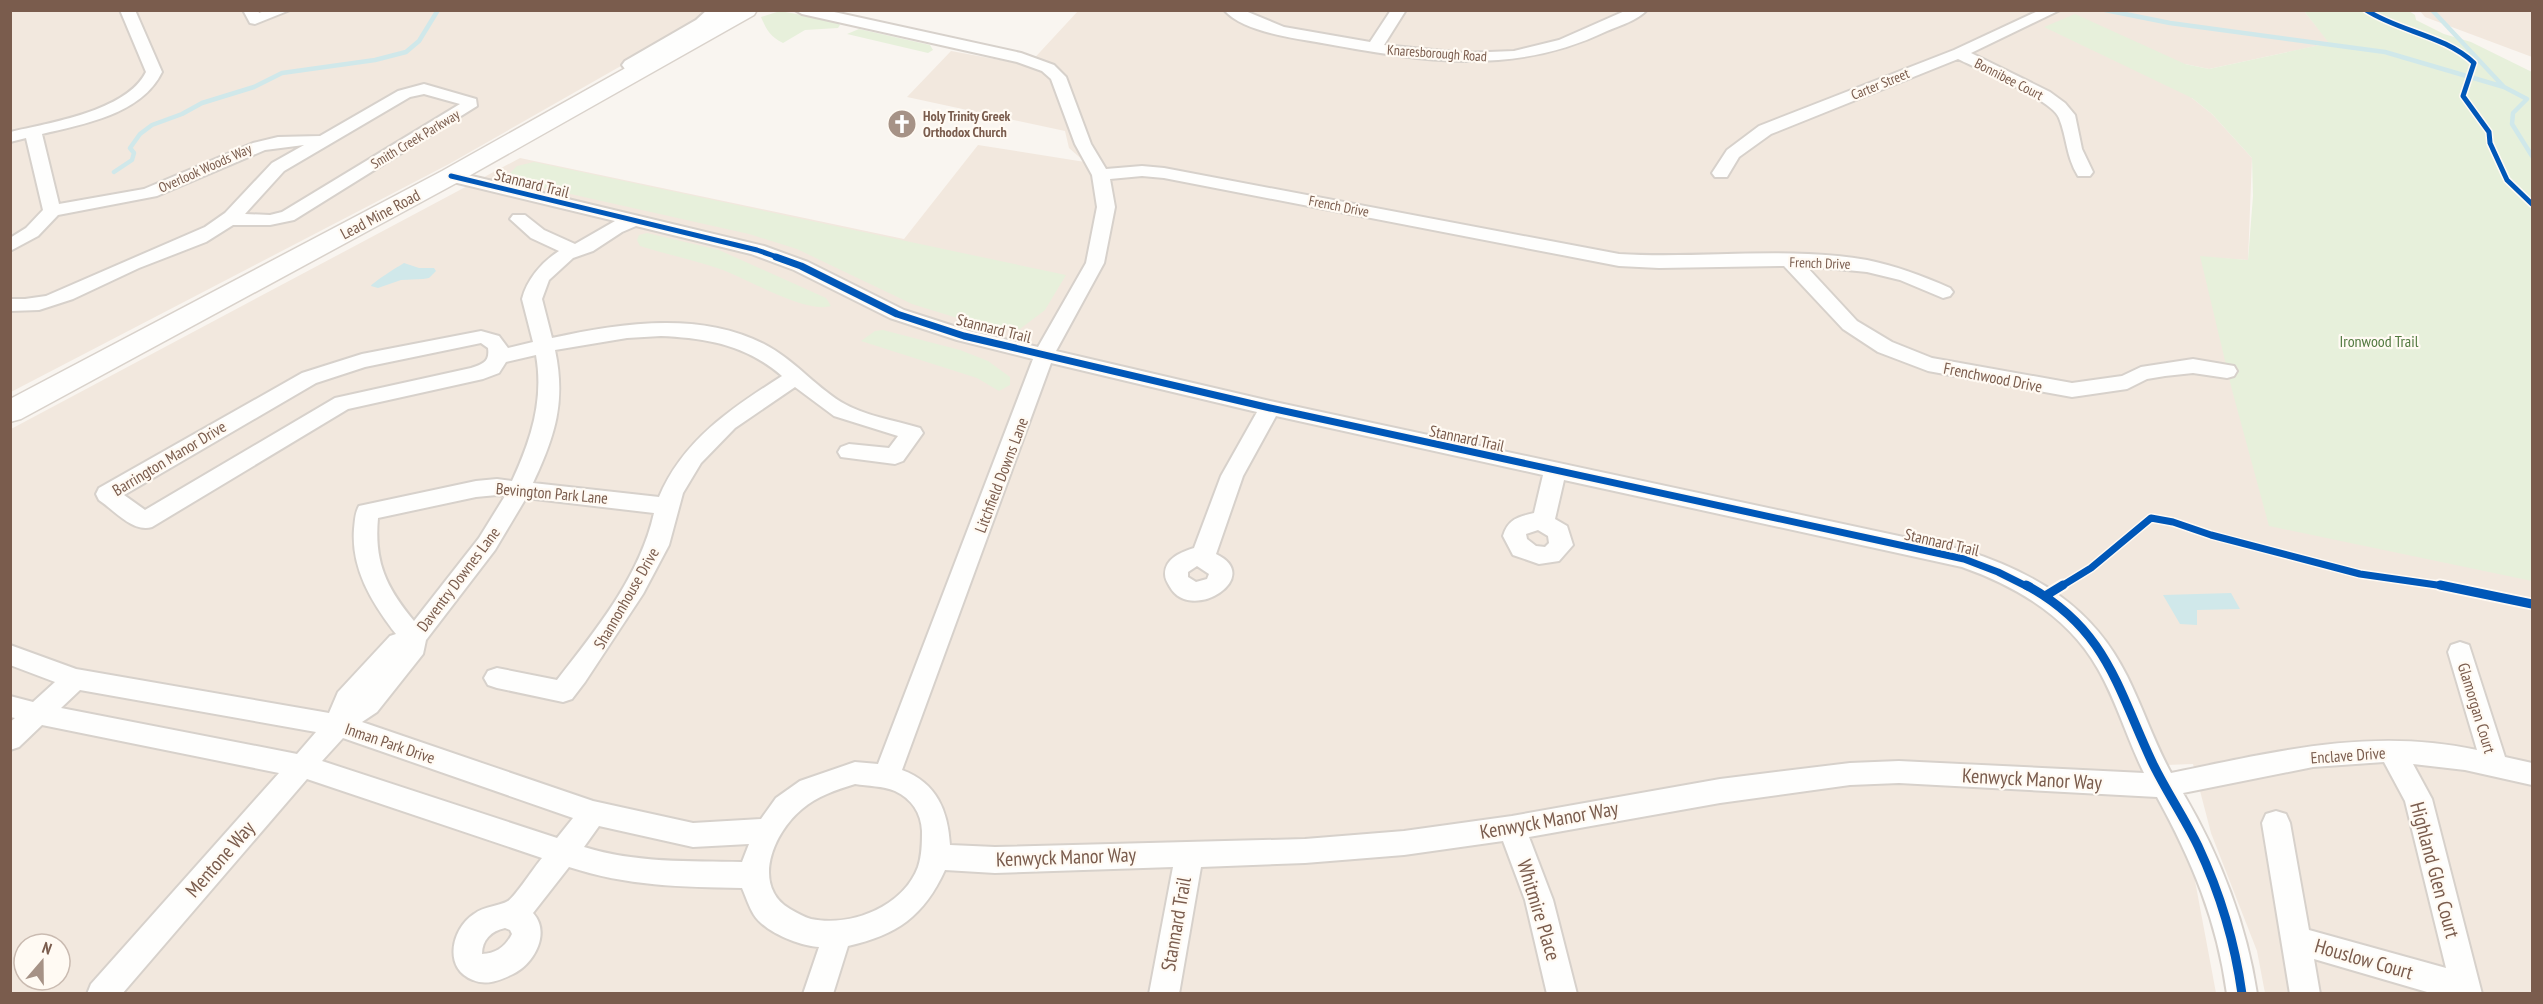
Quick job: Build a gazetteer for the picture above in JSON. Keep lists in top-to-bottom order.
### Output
{
  "streets": {
    "main road": ["Lead Mine Road"],
    "street": [
      "Knaresborough Road",
      "Bonnibee Court",
      "Carter Street",
      "Smith Creek Parkway",
      "Overlook Woods Way",
      "Stannard Trail",
      "French Drive",
      "Frenchwood Drive",
      "Barrington Manor Drive",
      "Litchfield Downs Lane",
      "Bevington Park Lane",
      "Daventry Downes Lane",
      "Shannonhouse Drive",
      "Glamorgan Court",
      "Inman Park Drive",
      "Enclave Drive",
      "Kenwyck Manor Way",
      "Mentone Way",
      "Highland Glen Court",
      "Whitmire Place",
      "Houslow Court"
    ]
  },
  "crossings": [
    ["Bonnibee Court", "Carter Street"],
    ["Smith Creek Parkway", "Overlook Woods Way"],
    ["Stannard Trail", "Lead Mine Road"],
    ["Stannard Trail", "Litchfield Downs Lane"],
    ["Stannard Trail", "Daventry Downes Lane"],
    ["Stannard Trail", "Enclave Drive"],
    ["Stannard Trail", "Kenwyck Manor Way"],
    ["French Drive", "Frenchwood Drive"],
    ["French Drive", "Litchfield Downs Lane"],
    ["Barrington Manor Drive", "Daventry Downes Lane"],
    ["Barrington Manor Drive", "Shannonhouse Drive"],
    ["Litchfield Downs Lane", "Inman Park Drive"],
    ["Litchfield Downs Lane", "Kenwyck Manor Way"],
    ["Bevington Park Lane", "Daventry Downes Lane"],
    ["Bevington Park Lane", "Shannonhouse Drive"],
    ["Daventry Downes Lane", "Inman Park Drive"],
    ["Daventry Downes Lane", "Mentone Way"],
    ["Glamorgan Court", "Enclave Drive"],
    ["Inman Park Drive", "Kenwyck Manor Way"],
    ["Inman Park Drive", "Mentone Way"],
    ["Enclave Drive", "Kenwyck Manor Way"],
    ["Enclave Drive", "Highland Glen Court"],
    ["Kenwyck Manor Way", "Whitmire Place"],
    ["Highland Glen Court", "Houslow Court"]
  ],
  "parks": ["Ironwood Trail"],
  "places": {
    "church": ["Holy Trinity Greek Orthodox Church"]
  },
  "north": "top"
}
